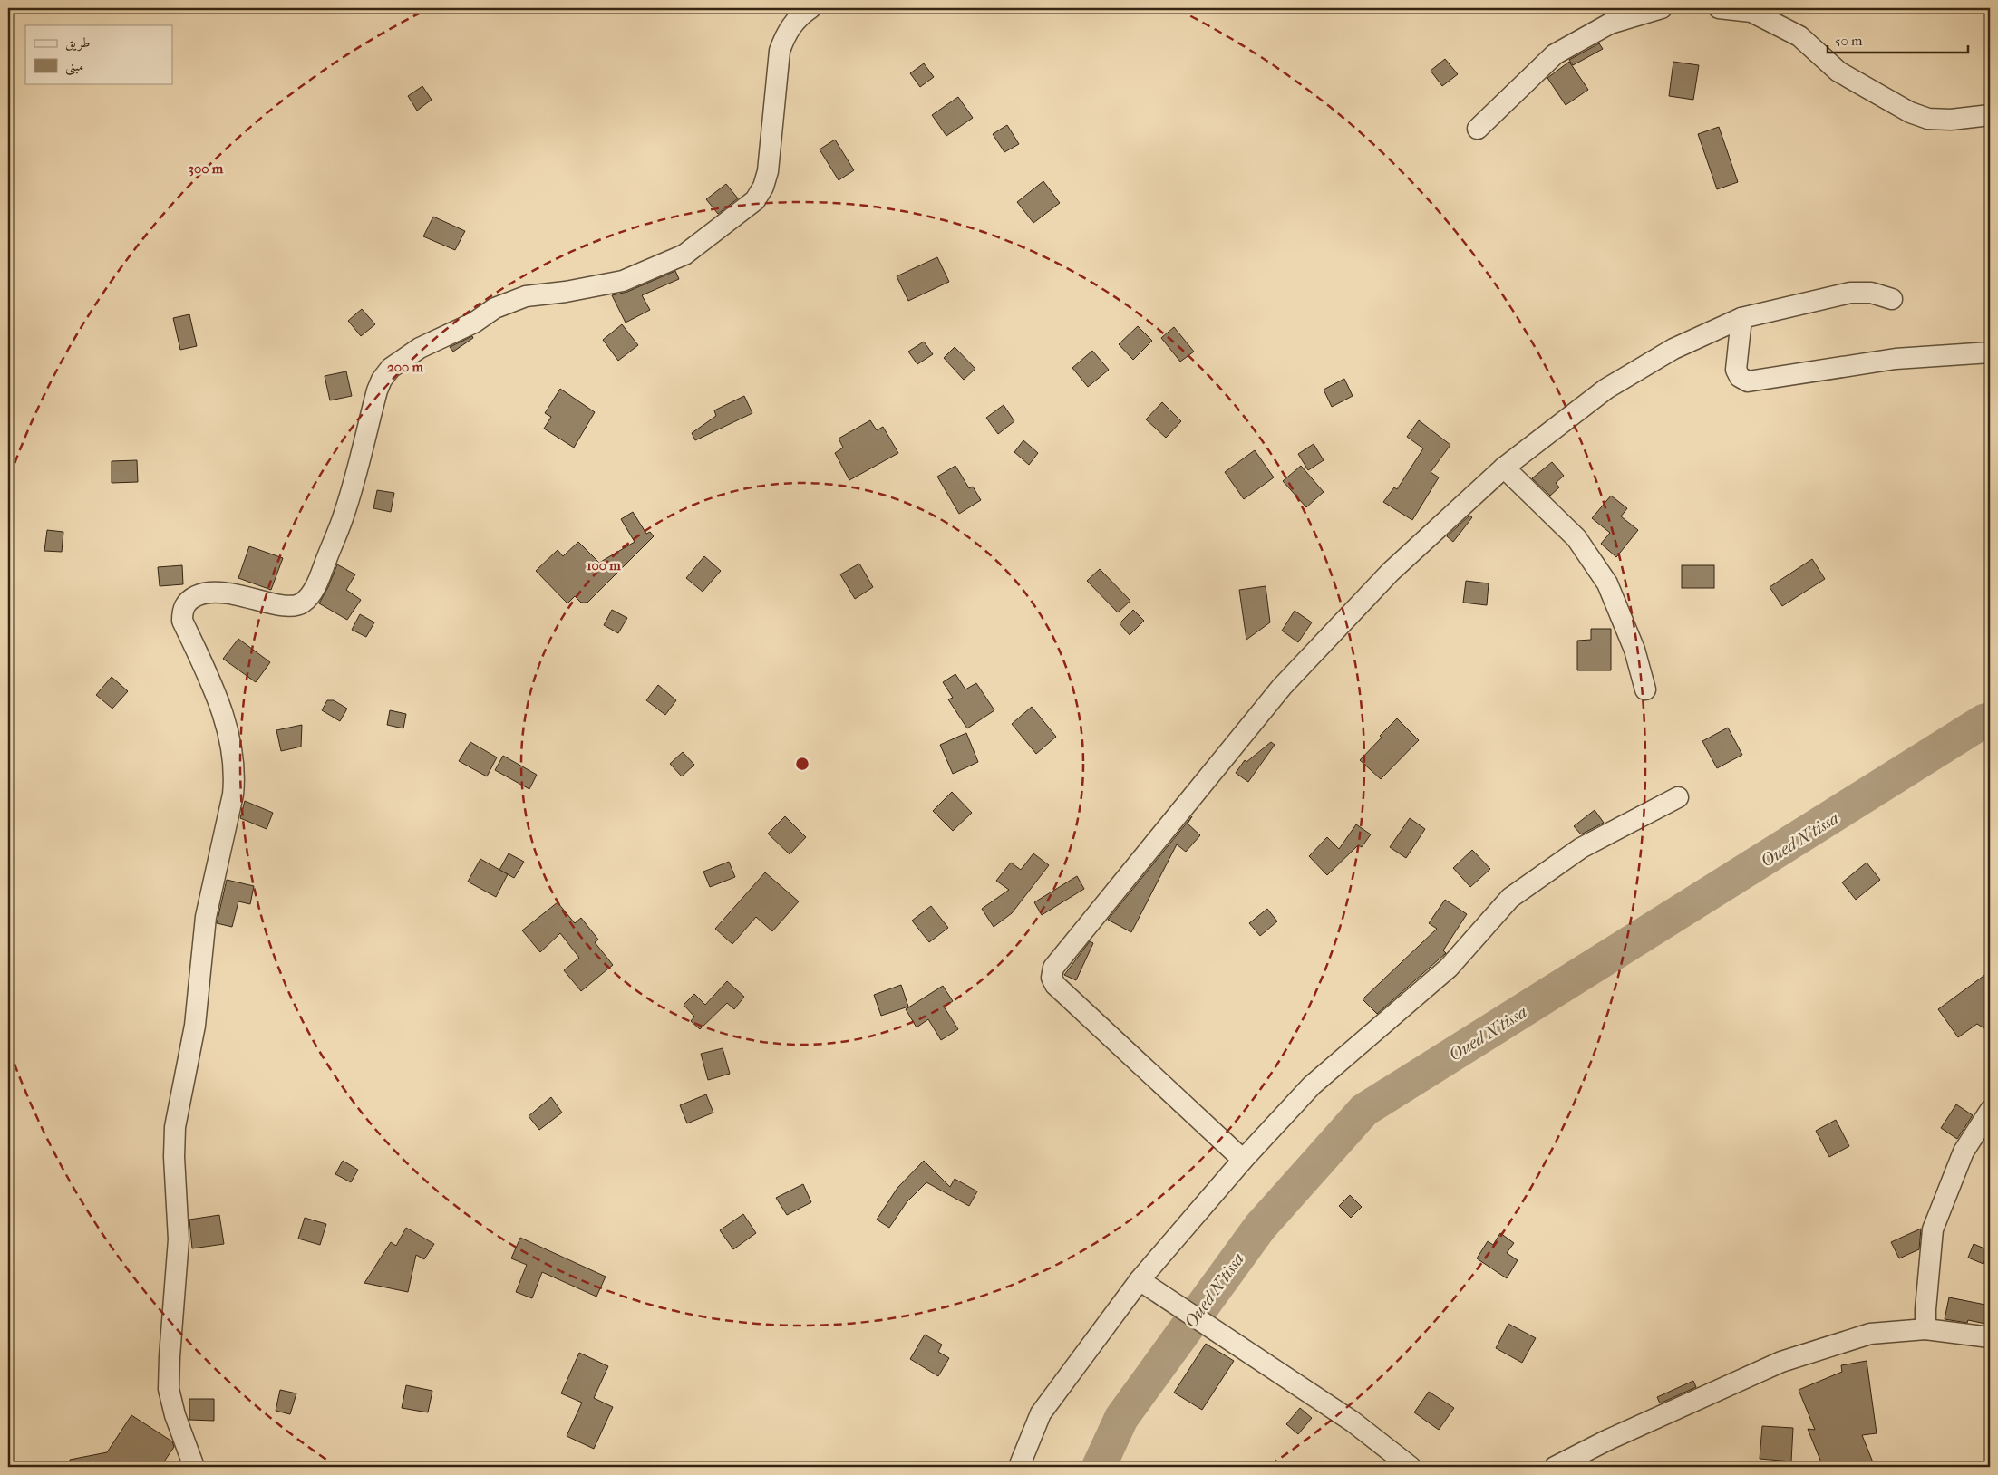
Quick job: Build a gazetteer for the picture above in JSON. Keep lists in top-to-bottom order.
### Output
{
  "water": ["Oued N'tissa"],
  "legend": ["طريق", "مبنى"],
  "scale_bar": "50 m",
  "rings": ["300 m", "200 m", "100 m"]
}
